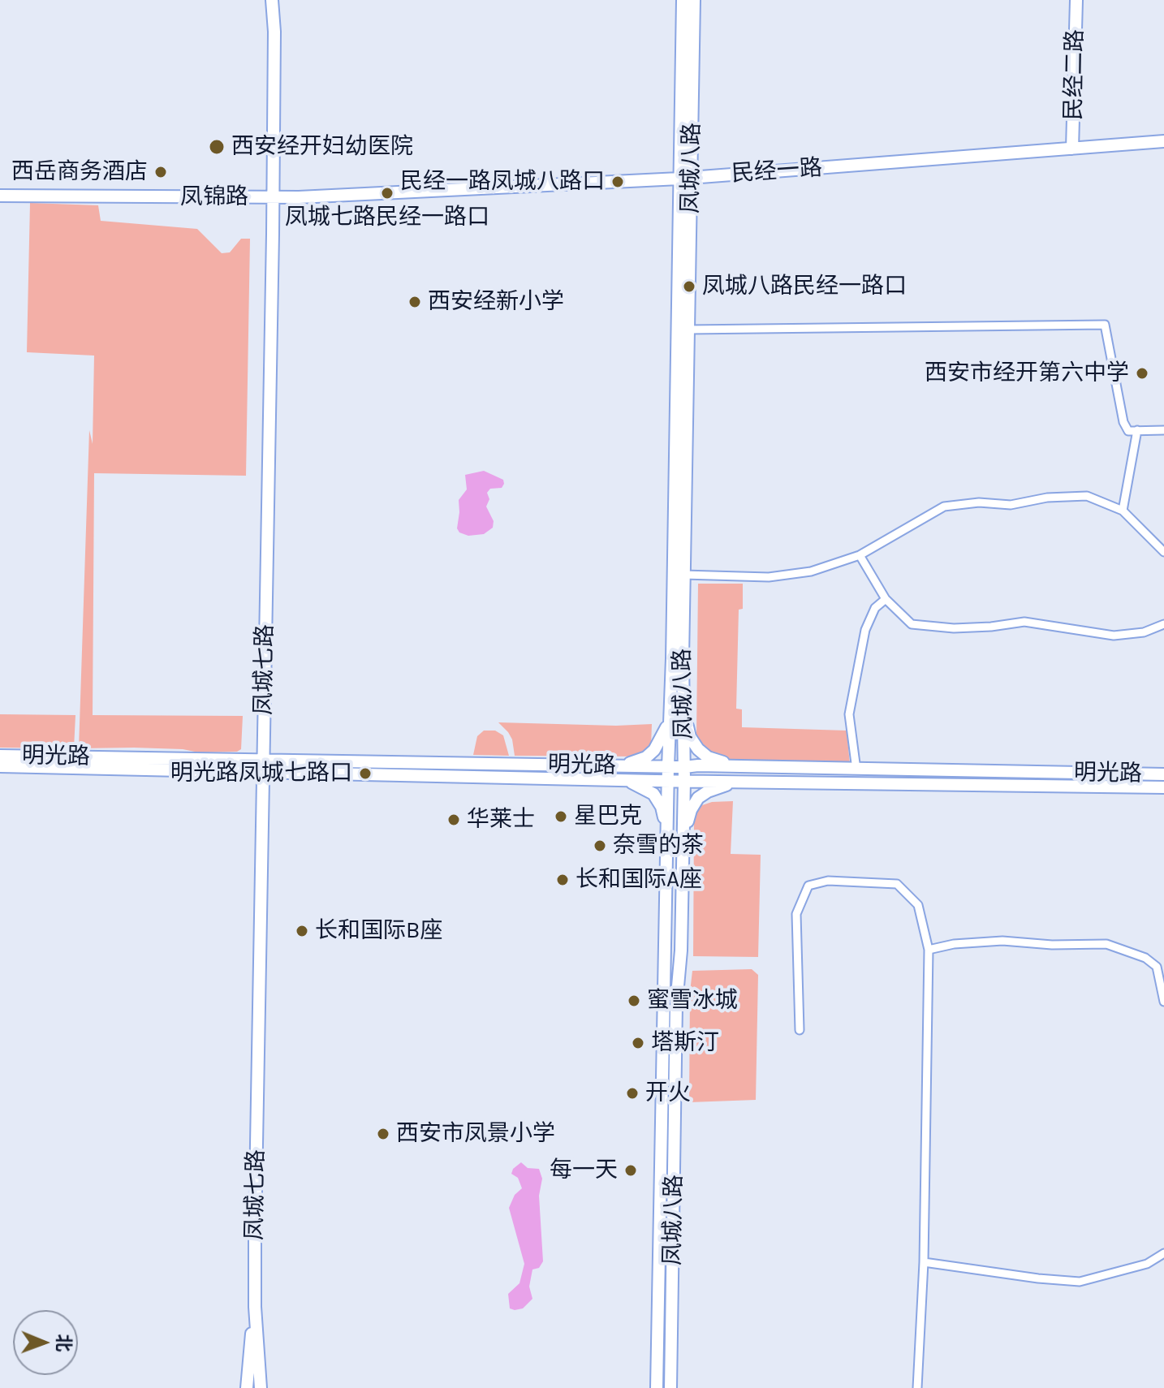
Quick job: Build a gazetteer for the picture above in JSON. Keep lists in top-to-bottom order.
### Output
{
  "streets": {
    "main road": [
      "民经二路",
      "凤城八路",
      "民经一路",
      "凤锦路",
      "凤城七路",
      "明光路"
    ]
  },
  "crossings": [
    ["民经二路", "民经一路"],
    ["凤城八路", "民经一路"],
    ["凤城八路", "明光路"],
    ["民经一路", "凤锦路"],
    ["民经一路", "凤城七路"],
    ["凤锦路", "凤城七路"],
    ["凤城七路", "明光路"]
  ],
  "places": [
    "西安经开妇幼医院",
    "西岳商务酒店",
    "民经一路凤城八路口",
    "凤城七路民经一路口",
    "凤城八路民经一路口",
    "西安经新小学",
    "西安市经开第六中学",
    "明光路凤城七路口",
    "星巴克",
    "华莱士",
    "奈雪的茶",
    "长和国际A座",
    "长和国际B座",
    "蜜雪冰城",
    "塔斯汀",
    "开火",
    "西安市凤景小学",
    "每一天"
  ],
  "north": "right"
}
